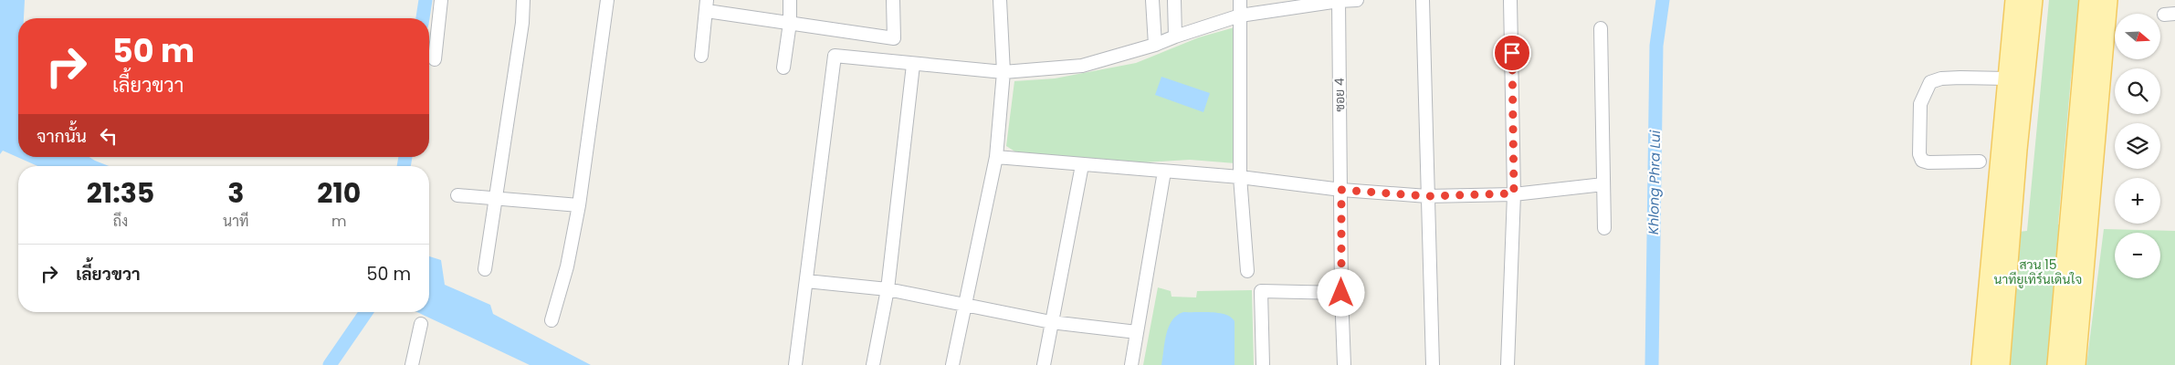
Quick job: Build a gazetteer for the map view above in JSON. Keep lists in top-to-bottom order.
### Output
{
  "streets": {
    "street": ["ซอย 4"]
  },
  "water": ["Khlong Phra Lui"],
  "parks": ["สวน 15 นาทียูเทิร์นเดินใจ"],
  "north": "right",
  "page": {
    "map_buttons": ["+", "−"],
    "turn": ["50 m", "เลี้ยวขวา"],
    "then": "จากนั้น",
    "eta": [
      "21:35",
      "ถึง",
      "3",
      "นาที",
      "210",
      "m"
    ],
    "list": [
      {
        "name": "เลี้ยวขวา",
        "value": "50 m"
      }
    ]
  }
}
